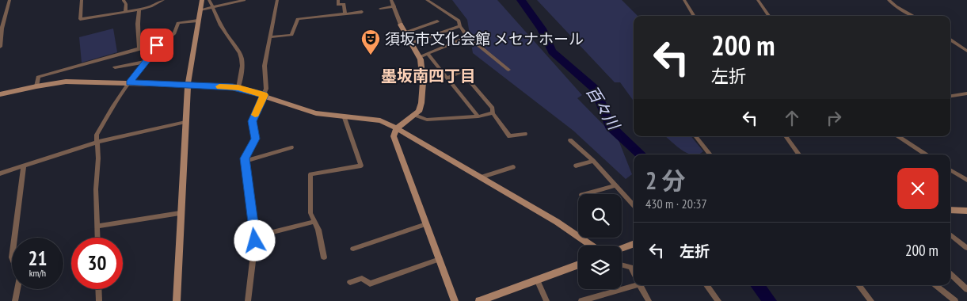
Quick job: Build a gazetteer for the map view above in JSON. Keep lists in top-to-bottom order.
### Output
{
  "districts": ["墨坂南四丁目"],
  "water": ["百々川"],
  "places": {
    "theatre": ["須坂市文化会館 メセナホール"]
  },
  "page": {
    "turn": ["200 m", "左折"],
    "heading": ["2 分", "430 m · 20:37"],
    "list": [
      {
        "name": "左折",
        "value": "200 m"
      }
    ],
    "speed": "21 km/h",
    "limit": "30"
  }
}
